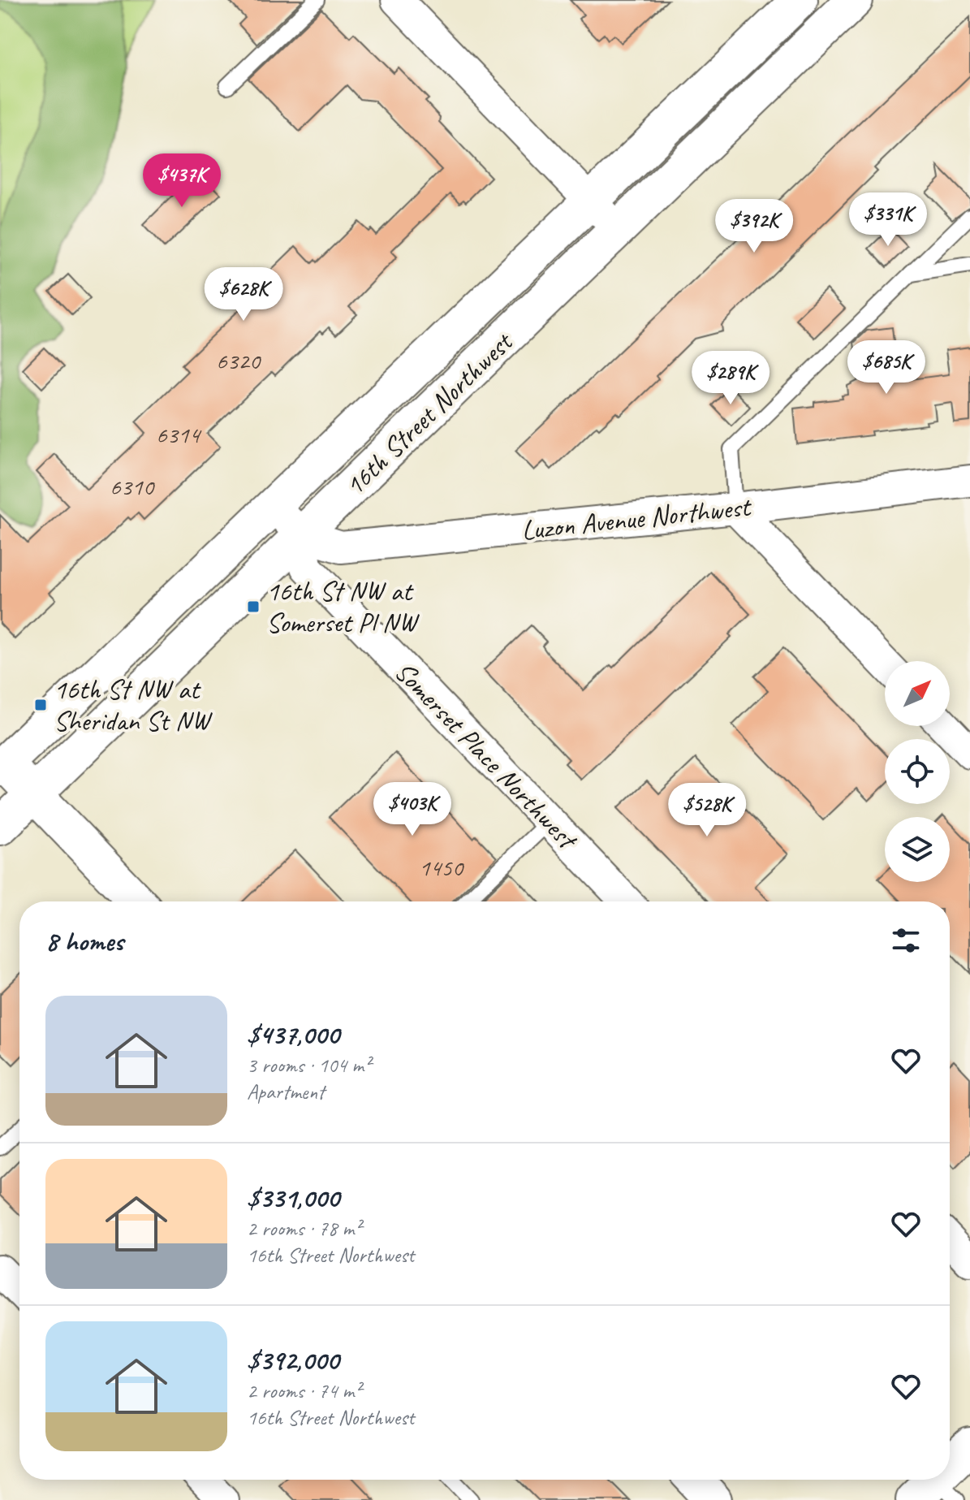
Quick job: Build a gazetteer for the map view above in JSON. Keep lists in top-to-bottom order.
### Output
{
  "streets": {
    "main road": ["16th Street Northwest"],
    "street": ["Luzon Avenue Northwest", "Somerset Place Northwest"]
  },
  "crossings": [
    ["16th Street Northwest", "Luzon Avenue Northwest"],
    ["16th Street Northwest", "Somerset Place Northwest"],
    ["Luzon Avenue Northwest", "Somerset Place Northwest"]
  ],
  "places": {
    "transit": ["16th St NW at Somerset Pl NW", "16th St NW at Sheridan St NW"]
  },
  "house_numbers": [
    "6320",
    "6314",
    "6310",
    "1450"
  ],
  "north": "top right",
  "page": {
    "price": [
      "$437K",
      "$331K",
      "$392K",
      "$628K",
      "$685K",
      "$289K",
      "$403K",
      "$528K"
    ],
    "heading": "8 homes",
    "list": [
      {
        "name": "$437,000",
        "note": "3 rooms · 104 m² · Apartment"
      },
      {
        "name": "$331,000",
        "note": "2 rooms · 78 m² · 16th Street Northwest"
      },
      {
        "name": "$392,000",
        "note": "2 rooms · 74 m² · 16th Street Northwest"
      }
    ]
  }
}
